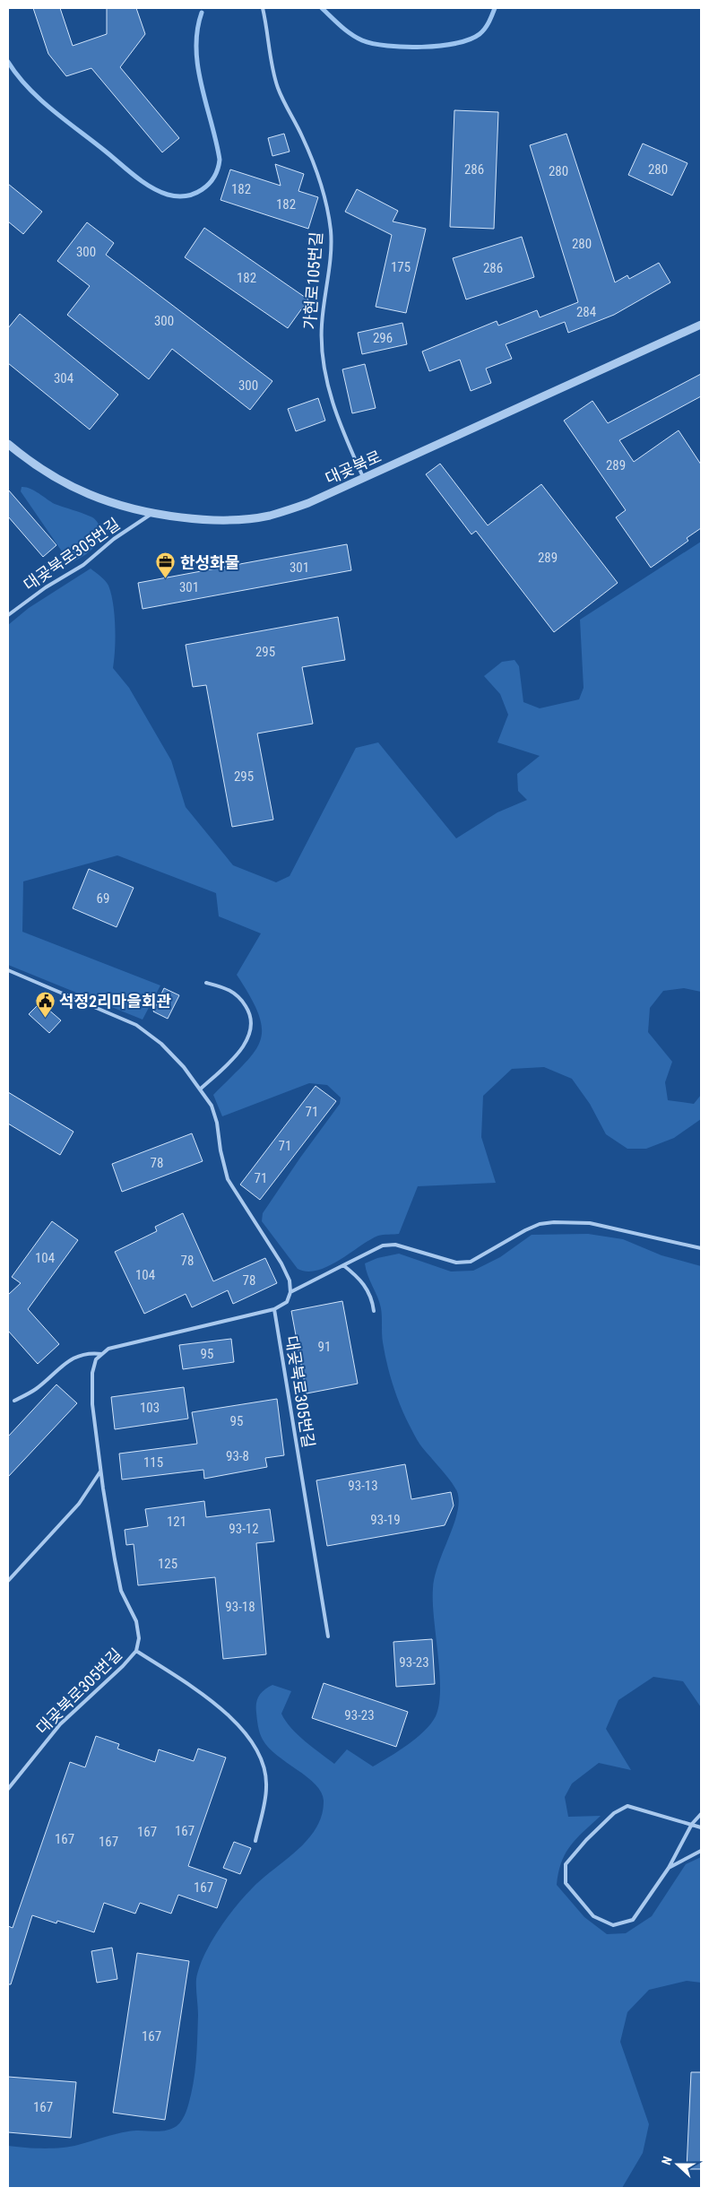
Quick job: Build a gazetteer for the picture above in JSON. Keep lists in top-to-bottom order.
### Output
{
  "streets": {
    "street": ["대곶북로"],
    "lane": ["가현로105번길", "대곶북로305번길"]
  },
  "crossings": [
    ["가현로105번길", "대곶북로"],
    ["대곶북로", "대곶북로305번길"]
  ],
  "places": {
    "office": ["한성화물"],
    "public building": ["석정2리마을회관"]
  },
  "house_numbers": [
    "286",
    "280",
    "280",
    "182",
    "182",
    "280",
    "300",
    "175",
    "286",
    "182",
    "284",
    "300",
    "296",
    "304",
    "300",
    "289",
    "289",
    "301",
    "301",
    "295",
    "295",
    "69",
    "71",
    "71",
    "78",
    "71",
    "104",
    "78",
    "104",
    "78",
    "91",
    "95",
    "103",
    "95",
    "93-8",
    "115",
    "93-13",
    "93-19",
    "121",
    "93-12",
    "125",
    "93-18",
    "93-23",
    "93-23",
    "167",
    "167",
    "167",
    "167",
    "167",
    "167",
    "167"
  ],
  "north": "left"
}
